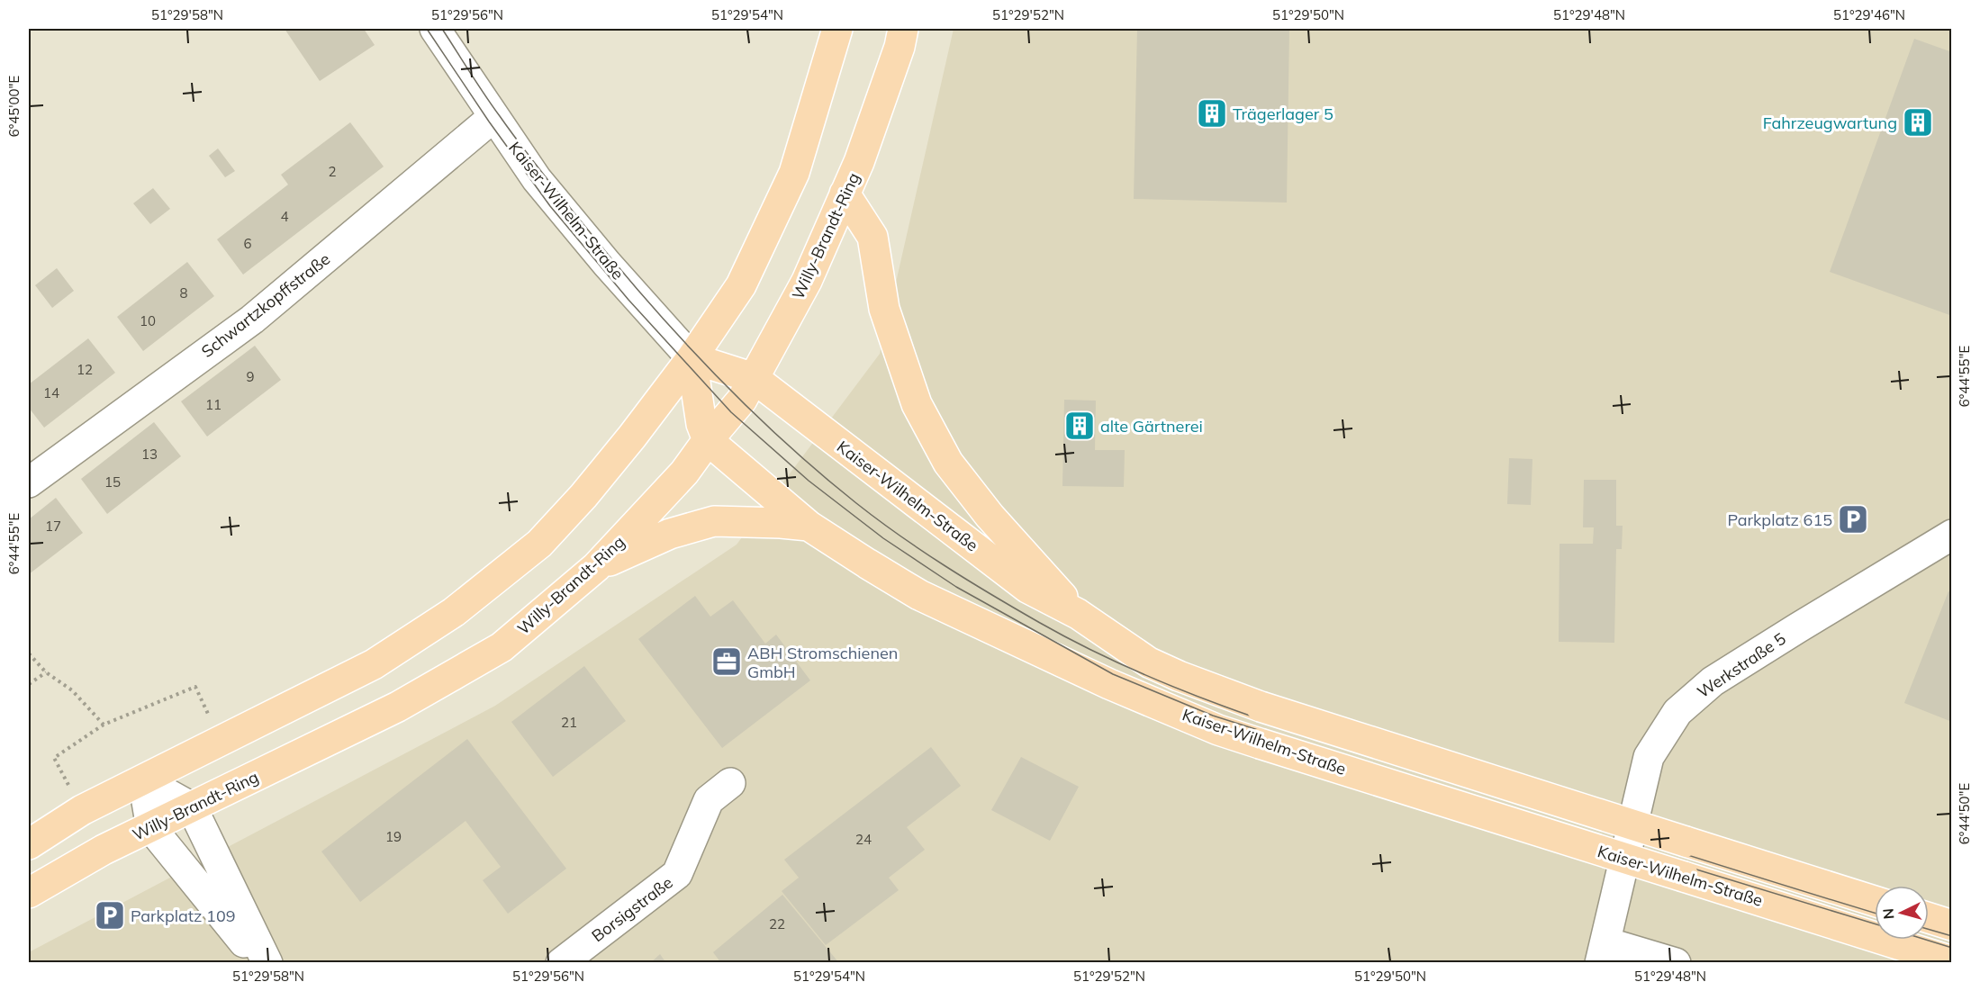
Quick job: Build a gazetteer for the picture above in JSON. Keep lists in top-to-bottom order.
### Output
{
  "streets": {
    "main road": ["Kaiser-Wilhelm-Straße", "Willy-Brandt-Ring"],
    "street": ["Schwartzkopffstraße", "Werkstraße 5", "Borsigstraße"]
  },
  "crossings": [
    ["Kaiser-Wilhelm-Straße", "Willy-Brandt-Ring"],
    ["Kaiser-Wilhelm-Straße", "Schwartzkopffstraße"]
  ],
  "places": {
    "building": ["Trägerlager 5", "Fahrzeugwartung", "alte Gärtnerei"],
    "parking": ["Parkplatz 615", "Parkplatz 109"],
    "office": ["ABH Stromschienen GmbH"]
  },
  "house_numbers": [
    "2",
    "4",
    "6",
    "8",
    "10",
    "12",
    "9",
    "14",
    "11",
    "13",
    "15",
    "17",
    "21",
    "19",
    "24",
    "22"
  ],
  "north": "left",
  "coordinates": [
    "51°29'58\"N",
    "51°29'56\"N",
    "51°29'54\"N",
    "51°29'52\"N",
    "51°29'50\"N",
    "51°29'48\"N",
    "51°29'46\"N",
    "6°45'00\"E",
    "6°44'55\"E",
    "6°44'50\"E"
  ]
}
